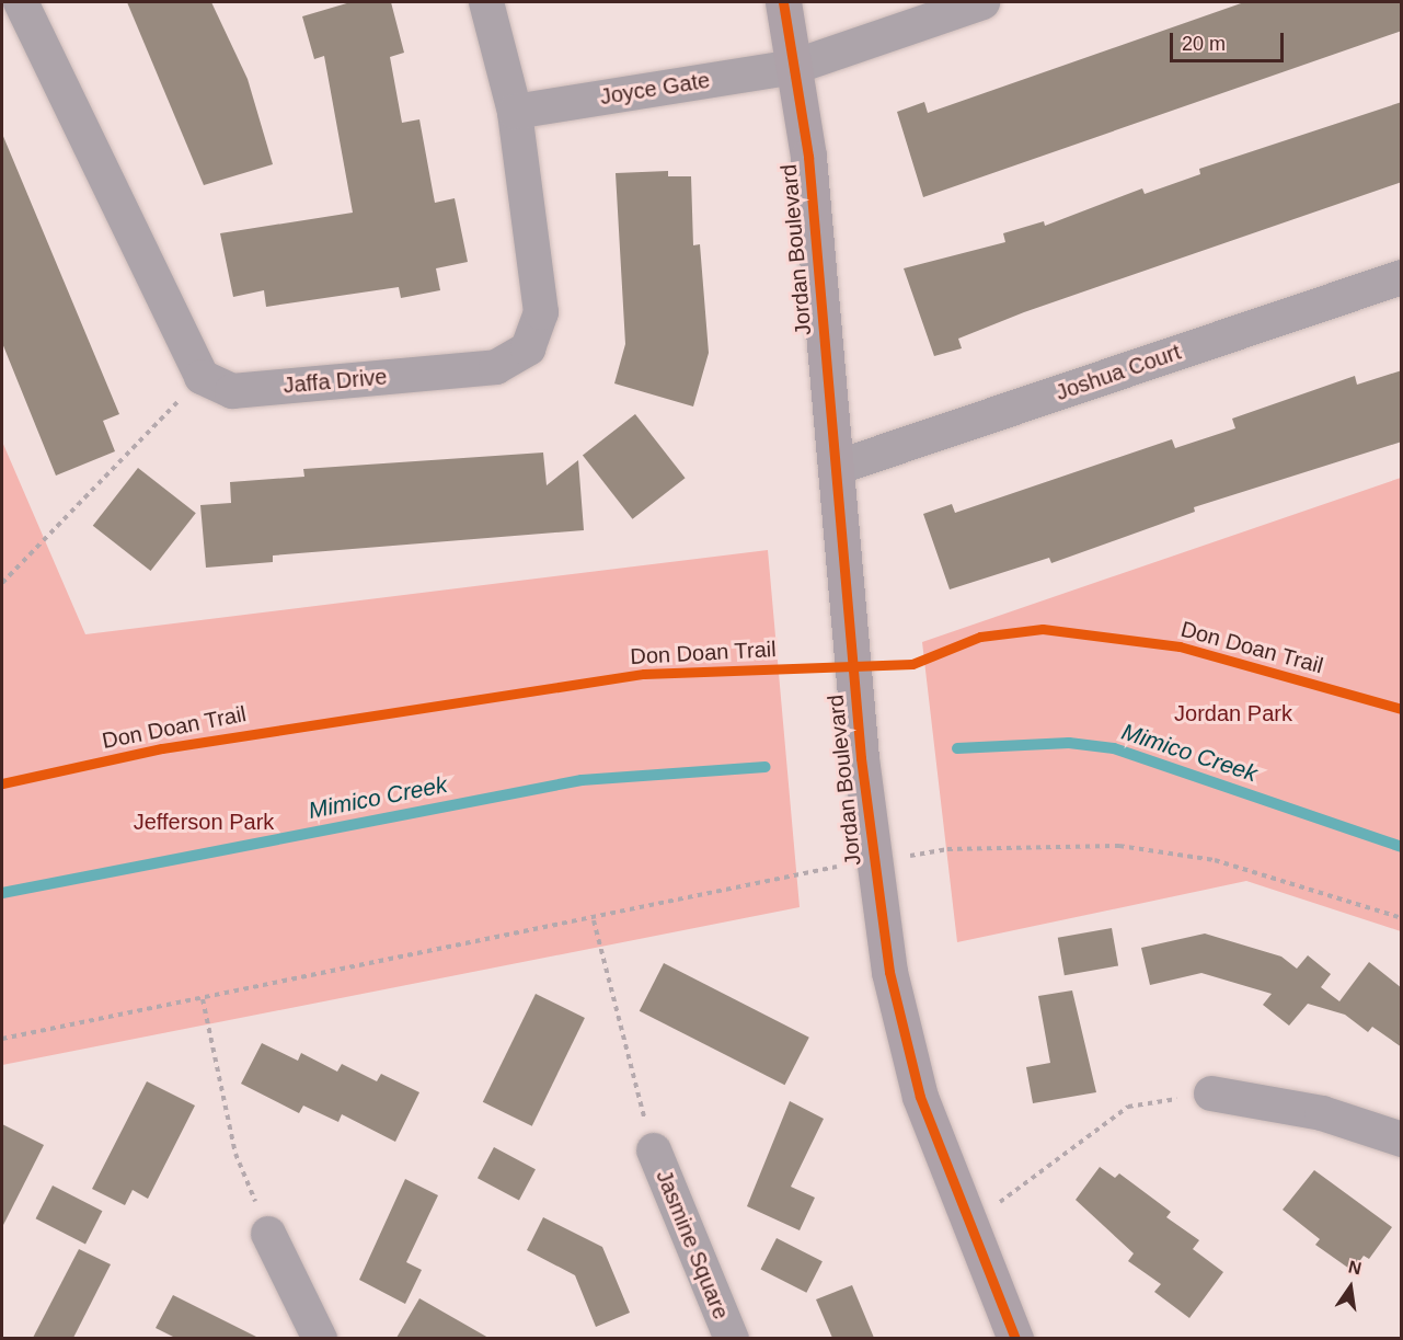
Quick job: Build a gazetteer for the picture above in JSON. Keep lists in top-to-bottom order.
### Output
{
  "streets": {
    "street": [
      "Joyce Gate",
      "Jordan Boulevard",
      "Joshua Court",
      "Jaffa Drive",
      "Jasmine Square"
    ],
    "cycle path": ["Don Doan Trail"]
  },
  "crossings": [
    ["Joyce Gate", "Jordan Boulevard"],
    ["Joyce Gate", "Jaffa Drive"],
    ["Jordan Boulevard", "Joshua Court"],
    ["Jordan Boulevard", "Don Doan Trail"]
  ],
  "water": ["Mimico Creek"],
  "parks": ["Jordan Park", "Jefferson Park"],
  "scale_bar": "20 m",
  "north": "top"
}
